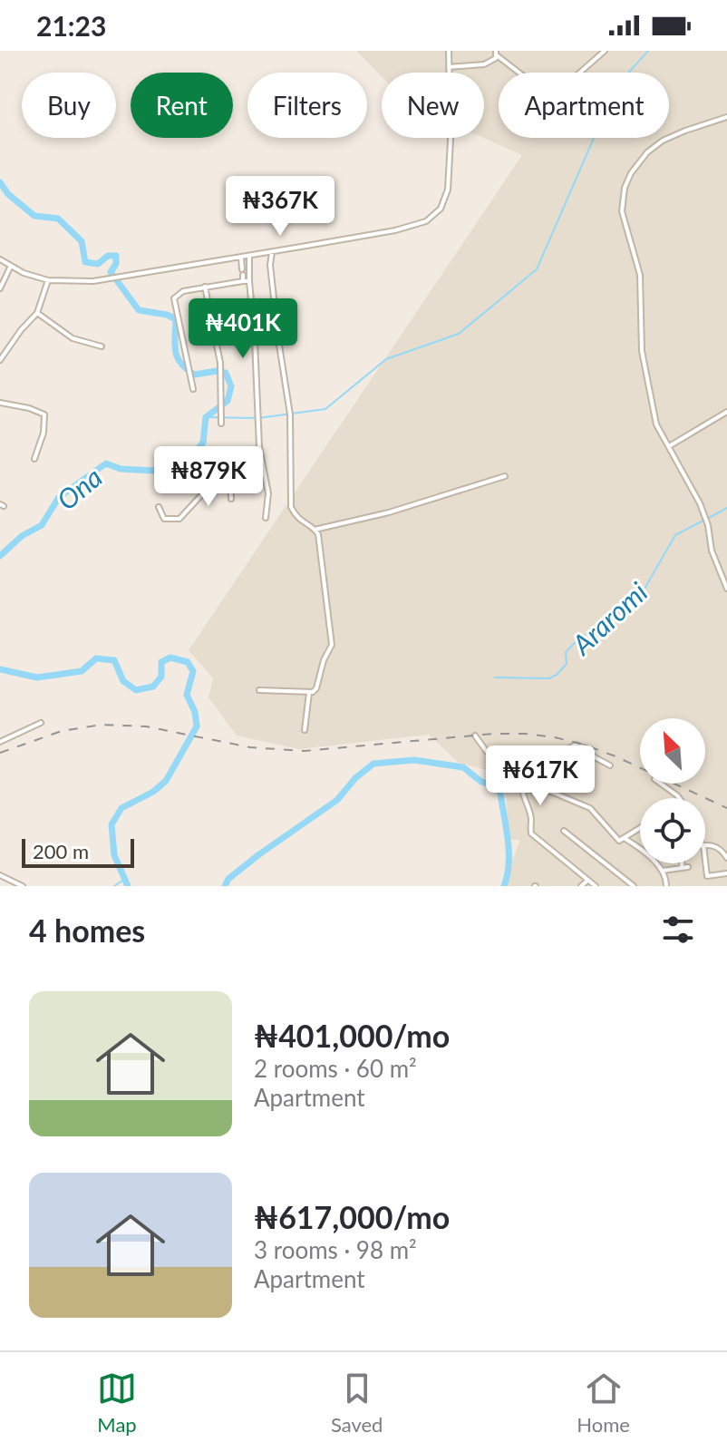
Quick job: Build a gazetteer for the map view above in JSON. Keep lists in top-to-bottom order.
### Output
{
  "water": ["Ona", "Araromi"],
  "scale_bar": "200 m",
  "north": "top left",
  "page": {
    "status": "21:23",
    "chip": [
      "Buy",
      "Rent",
      "Filters",
      "New",
      "Apartment"
    ],
    "price": [
      "₦367K",
      "₦401K",
      "₦879K",
      "₦617K"
    ],
    "scale": "200 m",
    "heading": "4 homes",
    "list": [
      {
        "name": "₦401,000/mo",
        "note": "2 rooms · 60 m² · Apartment"
      },
      {
        "name": "₦617,000/mo",
        "note": "3 rooms · 98 m² · Apartment"
      }
    ],
    "tabs": ["Map", "Saved", "Home"]
  }
}
